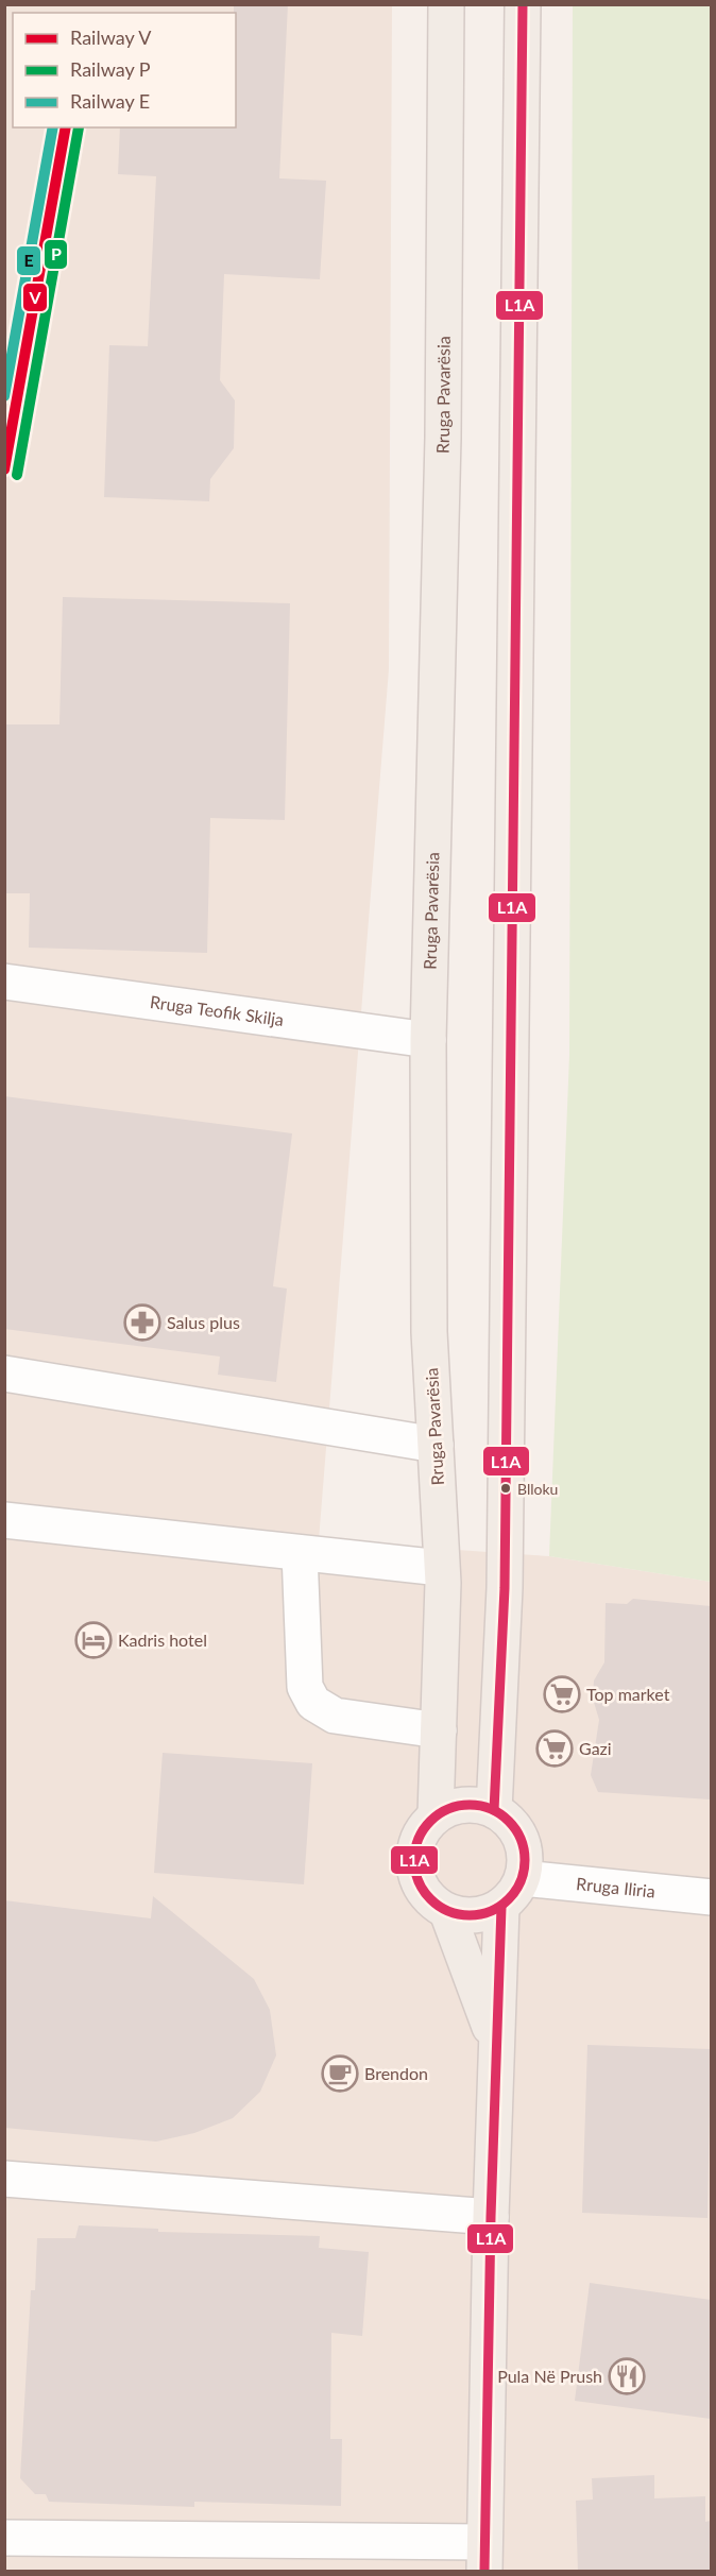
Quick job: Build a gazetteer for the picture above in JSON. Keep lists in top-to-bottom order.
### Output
{
  "streets": {
    "main road": ["Rruga Pavarësia"],
    "street": ["Rruga Teofik Skilja", "Rruga Iliria"]
  },
  "crossings": [
    ["Rruga Pavarësia", "Rruga Teofik Skilja"],
    ["Rruga Pavarësia", "Rruga Iliria"]
  ],
  "places": {
    "pharmacy": ["Salus plus"],
    "other": ["Blloku"],
    "hotel": ["Kadris hotel"],
    "supermarket": ["Top market", "Gazi"],
    "cafe": ["Brendon"],
    "restaurant": ["Pula Në Prush"]
  },
  "lines": [
    "transit line L1A",
    "rail line V",
    "rail line P",
    "rail line E"
  ],
  "legend": ["Railway V", "Railway P", "Railway E"]
}
